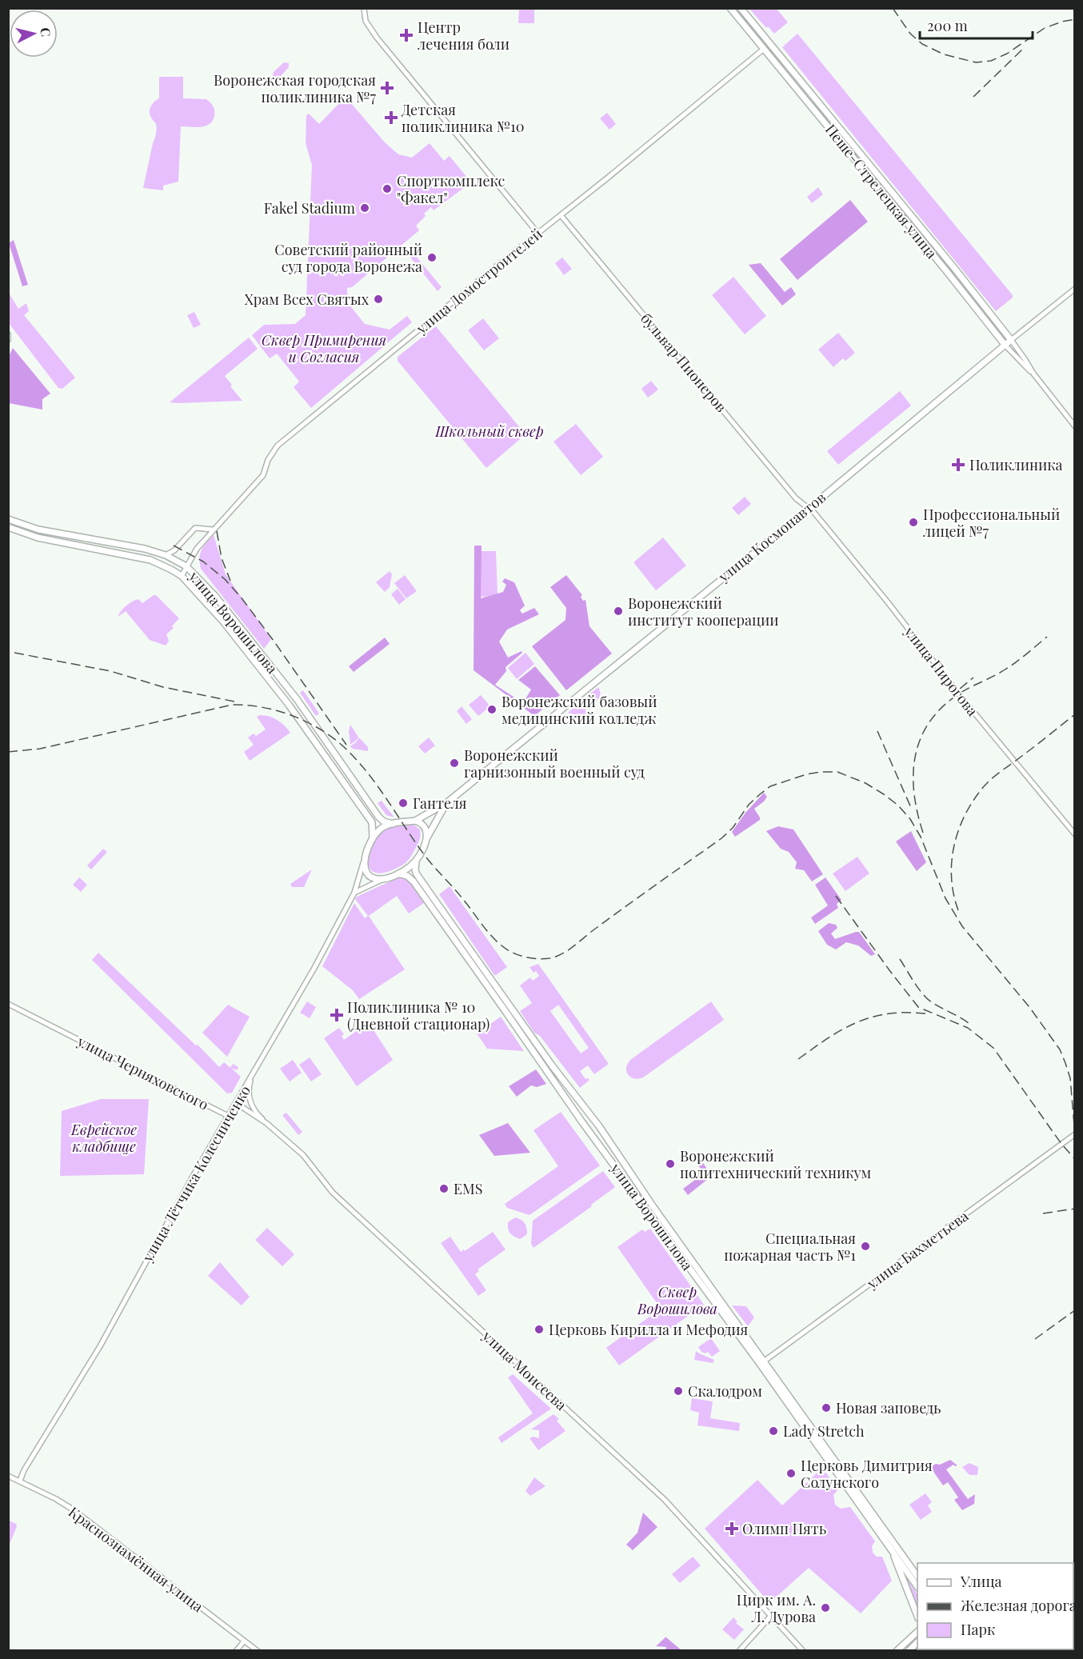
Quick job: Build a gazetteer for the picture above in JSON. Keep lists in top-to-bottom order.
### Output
{
  "streets": {
    "main road": ["Пеше-Стрелецкая улица", "улица Космонавтов", "улица Ворошилова"],
    "street": [
      "улица Домостроителей",
      "бульвар Пионеров",
      "улица Пирогова",
      "улица Черняховского",
      "улица Лётчика Колесниченко",
      "улица Бахметьева",
      "улица Моисеева",
      "Краснознамённая улица"
    ]
  },
  "crossings": [
    ["Пеше-Стрелецкая улица", "улица Домостроителей"],
    ["Пеше-Стрелецкая улица", "улица Космонавтов"],
    ["улица Домостроителей", "бульвар Пионеров"],
    ["улица Домостроителей", "улица Ворошилова"],
    ["бульвар Пионеров", "улица Космонавтов"],
    ["бульвар Пионеров", "улица Пирогова"],
    ["улица Космонавтов", "улица Ворошилова"],
    ["улица Космонавтов", "улица Пирогова"],
    ["улица Космонавтов", "улица Лётчика Колесниченко"],
    ["улица Ворошилова", "улица Лётчика Колесниченко"],
    ["улица Ворошилова", "улица Бахметьева"],
    ["улица Черняховского", "улица Лётчика Колесниченко"],
    ["улица Лётчика Колесниченко", "улица Моисеева"],
    ["улица Лётчика Колесниченко", "Краснознамённая улица"]
  ],
  "parks": [
    "Сквер Примирения и Согласия",
    "Школьный сквер",
    "Еврейское кладбище",
    "Сквер Ворошилова"
  ],
  "places": {
    "health": [
      "Центр лечения боли",
      "Воронежская городская поликлиника №7",
      "Детская поликлиника №10",
      "Поликлиника",
      "Поликлиника № 10 (Дневной стационар)",
      "Олимп Пять"
    ],
    "other": [
      "Спорткомплекс \"Факел\"",
      "Fakel Stadium",
      "Советский районный суд города Воронежа",
      "Храм Всех Святых",
      "Профессиональный лицей №7",
      "Воронежский институт кооперации",
      "Воронежский базовый медицинский колледж",
      "Воронежский гарнизонный военный суд",
      "Гантеля",
      "Воронежский политехнический техникум",
      "EMS",
      "Специальная пожарная часть №1",
      "Церковь Кирилла и Мефодия",
      "Скалодром",
      "Новая заповедь",
      "Lady Stretch",
      "Церковь Димитрия Солунского",
      "Цирк им. А. Л. Дурова"
    ]
  },
  "legend": ["Улица", "Железная дорога", "Парк"],
  "scale_bar": "200 m",
  "north": "right"
}
